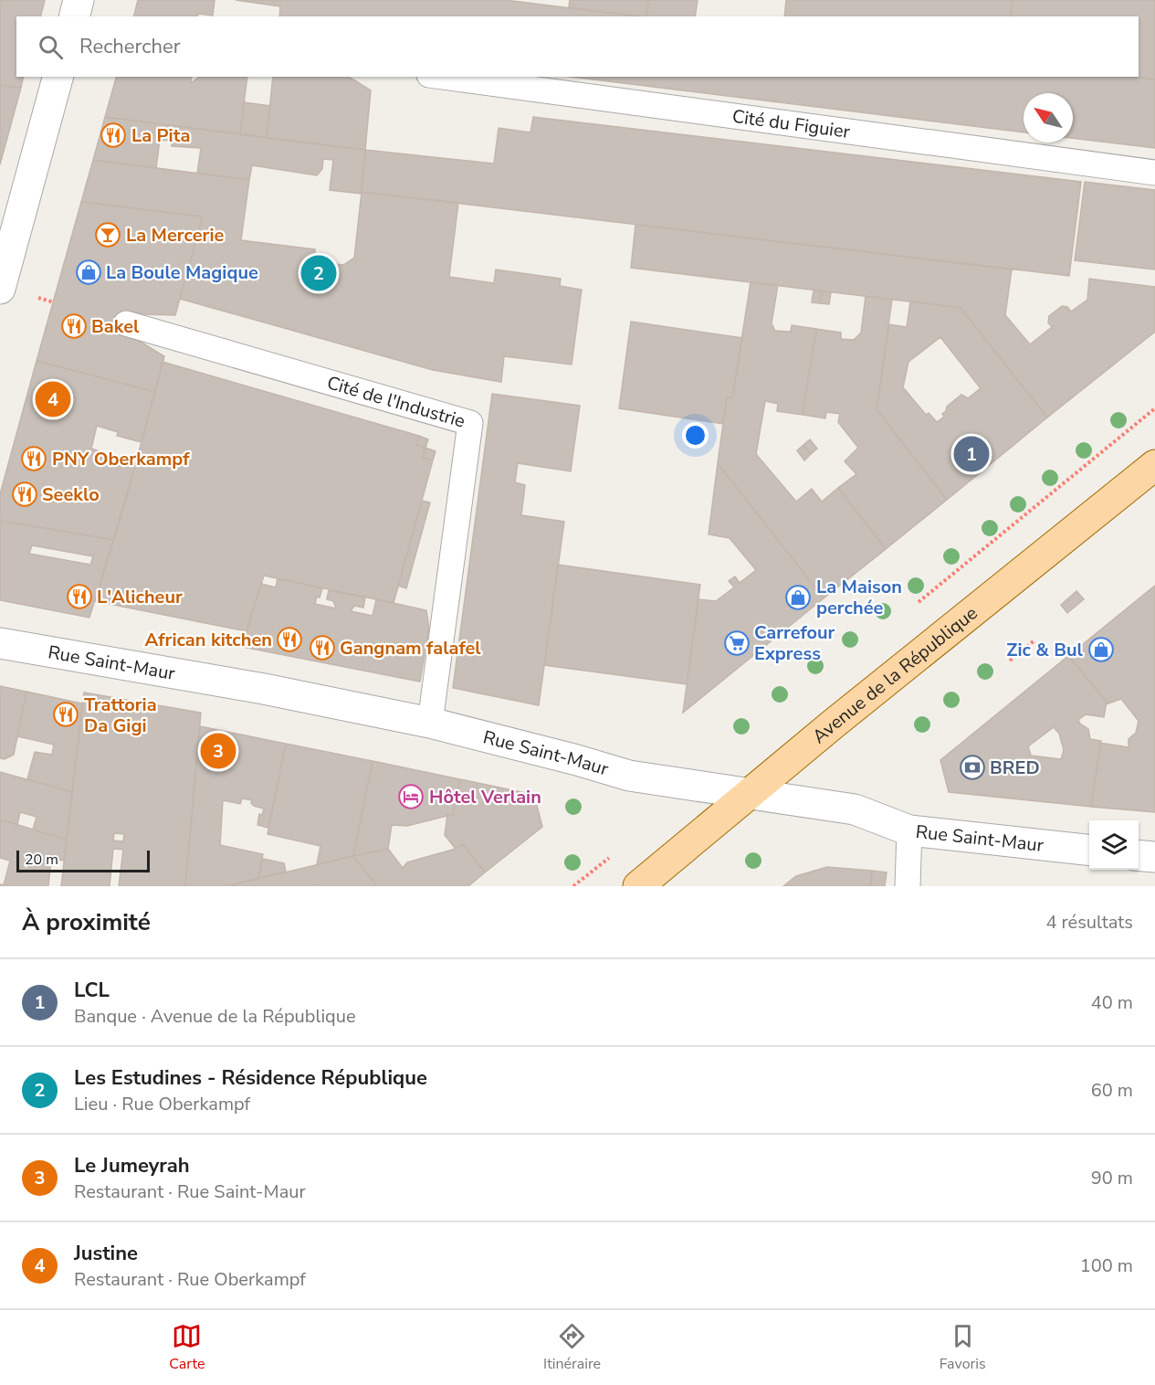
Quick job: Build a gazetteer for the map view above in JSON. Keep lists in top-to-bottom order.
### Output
{
  "streets": {
    "main road": ["Avenue de la République"],
    "street": ["Rue Saint-Maur"],
    "lane": ["Cité du Figuier", "Cité de l'Industrie"]
  },
  "crossings": [
    ["Cité de l'Industrie", "Rue Saint-Maur"],
    ["Rue Saint-Maur", "Avenue de la République"]
  ],
  "places": {
    "restaurant": [
      "La Pita",
      "Bakel",
      "PNY Oberkampf",
      "Seeklo",
      "L'Alicheur",
      "African kitchen",
      "Gangnam falafel",
      "Trattoria Da Gigi"
    ],
    "bar": ["La Mercerie"],
    "shop": ["La Boule Magique", "La Maison perchée", "Zic & Bul"],
    "supermarket": ["Carrefour Express"],
    "bank": ["BRED"],
    "hotel": ["Hôtel Verlain"]
  },
  "scale_bar": "20 m",
  "north": "top left",
  "page": {
    "search": "Rechercher",
    "pins": [
      "2",
      "4",
      "1",
      "3"
    ],
    "scale": "20 m",
    "heading": ["À proximité", "4 résultats"],
    "list": [
      {
        "mark": "1",
        "name": "LCL",
        "note": "Banque · Avenue de la République",
        "value": "40 m"
      },
      {
        "mark": "2",
        "name": "Les Estudines - Résidence République",
        "note": "Lieu · Rue Oberkampf",
        "value": "60 m"
      },
      {
        "mark": "3",
        "name": "Le Jumeyrah",
        "note": "Restaurant · Rue Saint-Maur",
        "value": "90 m"
      },
      {
        "mark": "4",
        "name": "Justine",
        "note": "Restaurant · Rue Oberkampf",
        "value": "100 m"
      }
    ],
    "nav": ["Carte", "Itinéraire", "Favoris"]
  }
}
